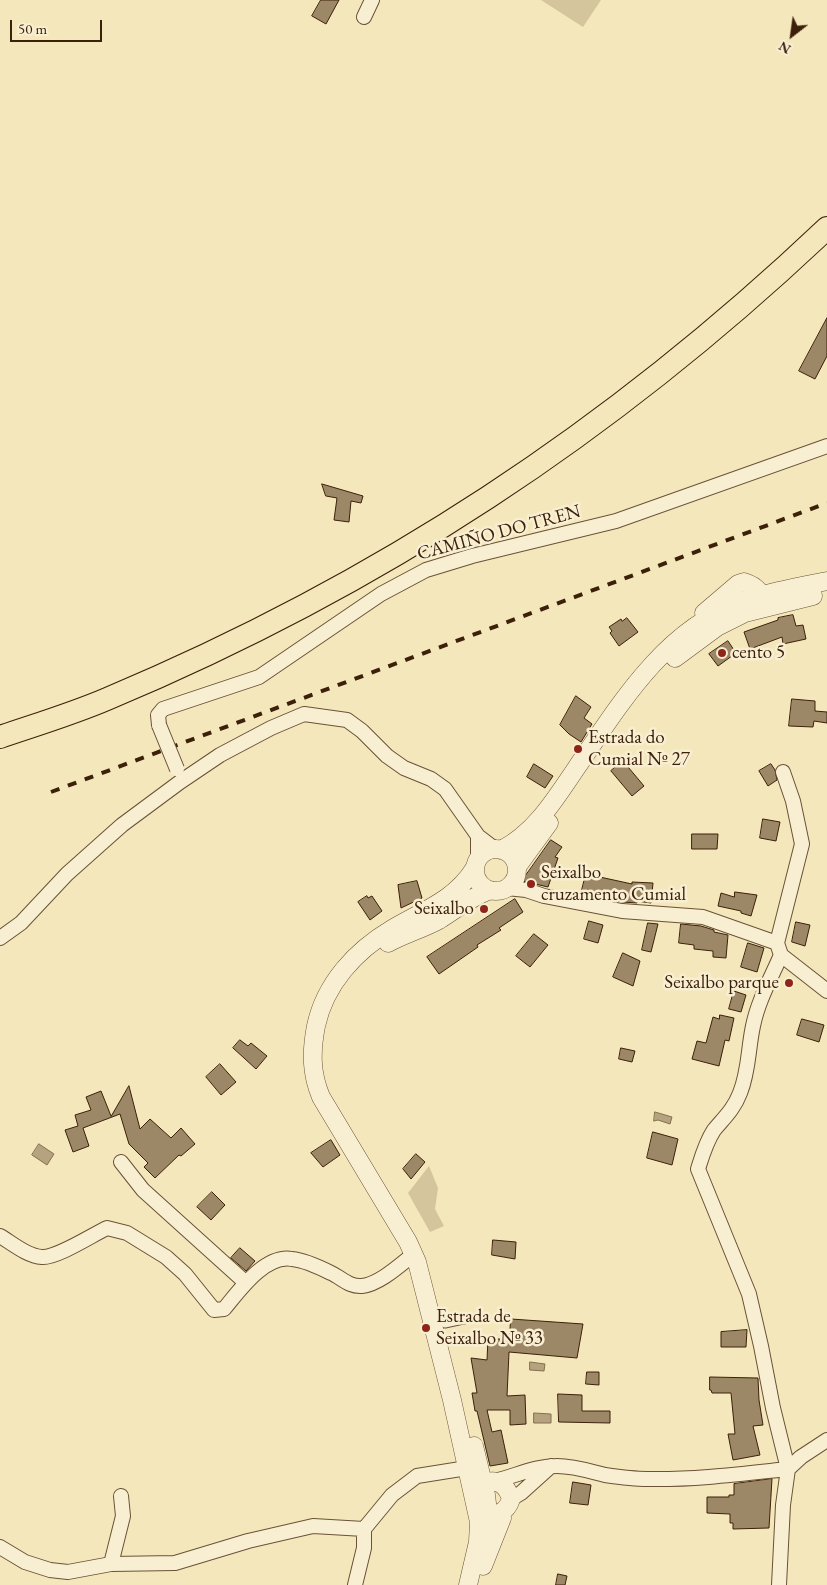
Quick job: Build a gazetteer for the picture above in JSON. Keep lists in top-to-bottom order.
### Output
{
  "streets": {
    "street": ["CAMIÑO DO TREN"]
  },
  "places": [
    "cento 5",
    "Estrada do Cumial Nº 27",
    "Seixalbo cruzamento Cumial",
    "Seixalbo",
    "Seixalbo parque",
    "Estrada de Seixalbo Nº 33"
  ],
  "scale_bar": "50 m",
  "north": "bottom left"
}
